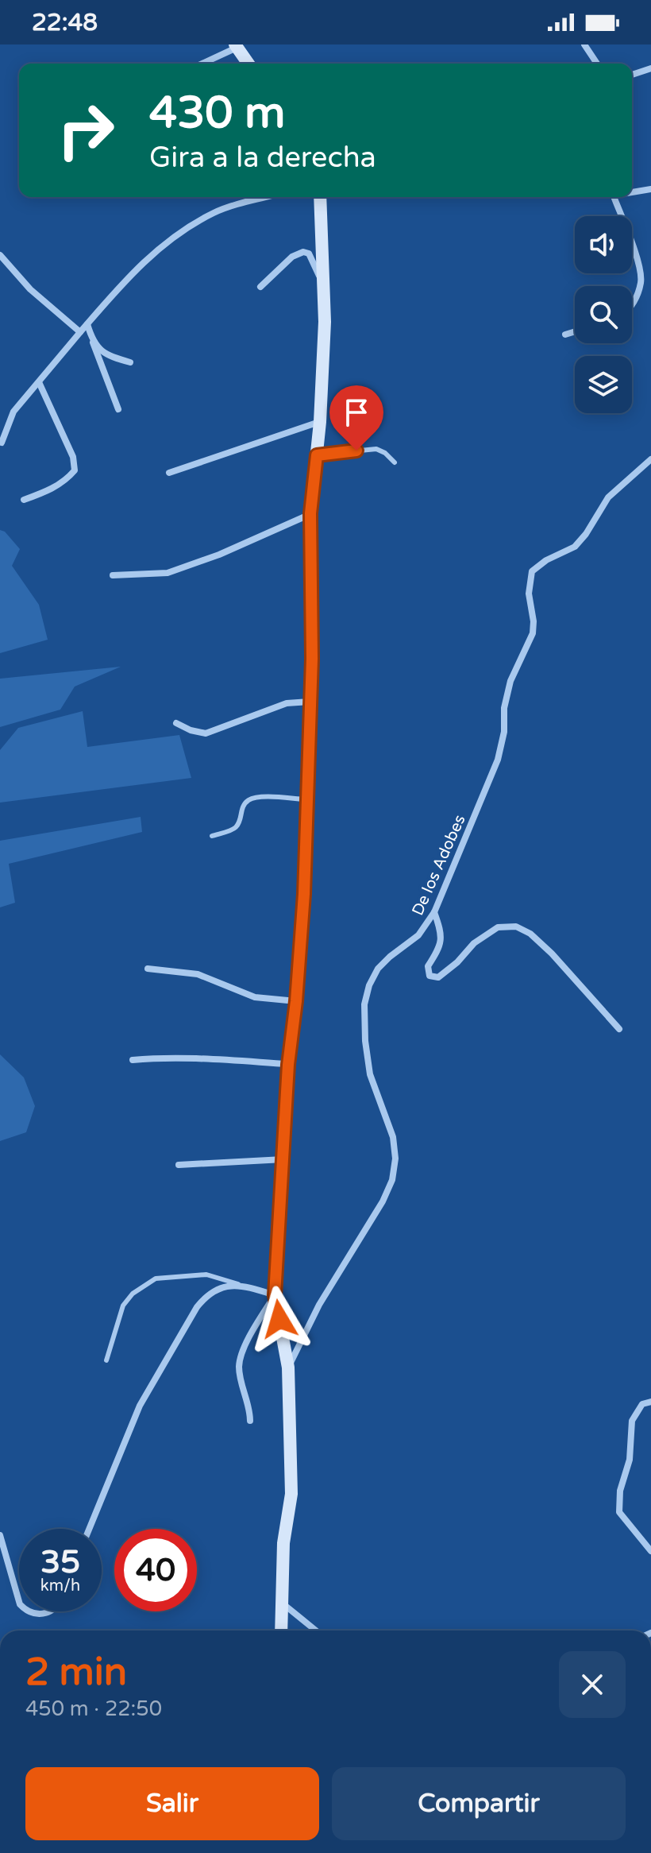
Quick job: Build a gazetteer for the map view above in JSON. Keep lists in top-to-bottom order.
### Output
{
  "streets": {
    "street": ["De los Adobes"]
  },
  "page": {
    "status": "22:48",
    "turn": ["430 m", "Gira a la derecha"],
    "speed": "35 km/h",
    "limit": "40",
    "heading": ["2 min", "450 m · 22:50"],
    "buttons": ["Salir", "Compartir"]
  }
}
